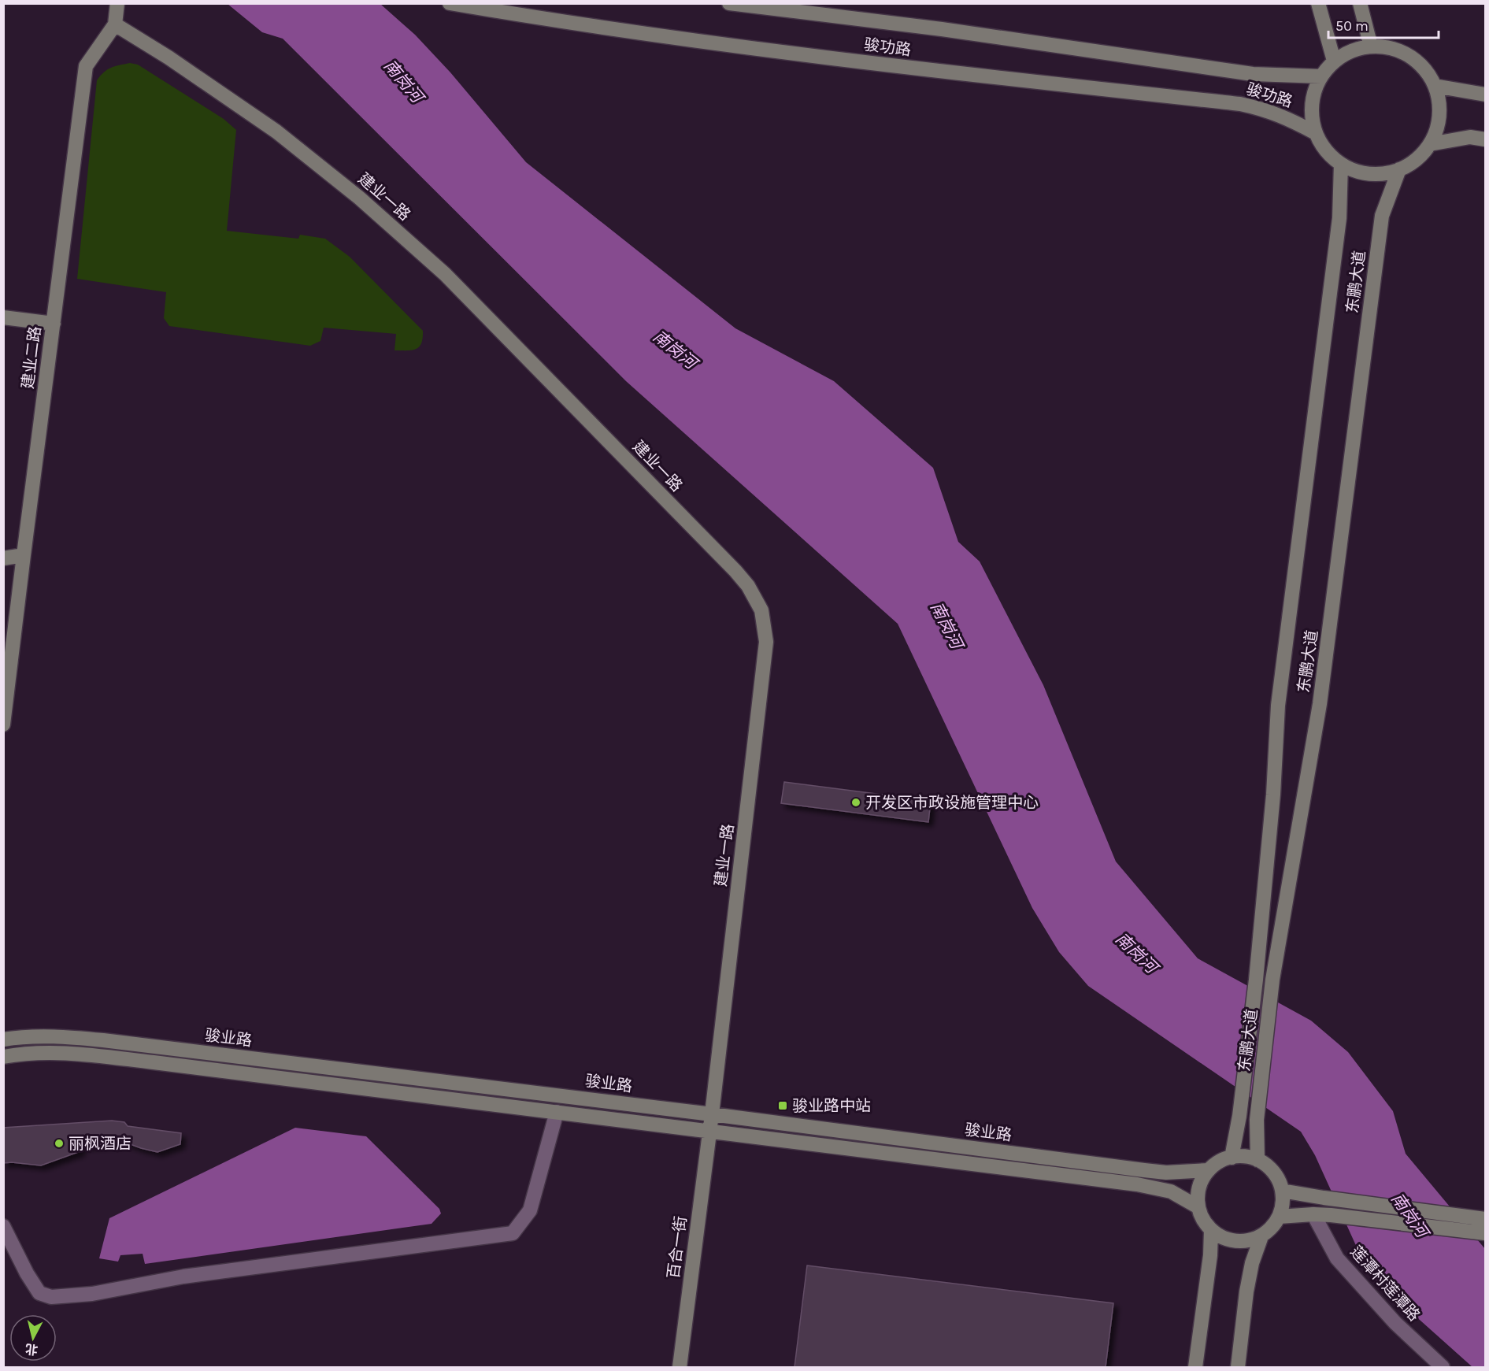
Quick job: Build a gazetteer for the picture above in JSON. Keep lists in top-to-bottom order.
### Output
{
  "streets": {
    "street": [
      "骏功路",
      "建业一路",
      "东鹏大道",
      "建业二路",
      "骏业路",
      "百合一街",
      "莲潭村莲潭路"
    ]
  },
  "crossings": [
    ["骏功路", "东鹏大道"],
    ["建业一路", "建业二路"],
    ["建业一路", "骏业路"],
    ["建业一路", "百合一街"],
    ["东鹏大道", "骏业路"]
  ],
  "water": ["南岗河"],
  "places": {
    "other": ["开发区市政设施管理中心", "丽枫酒店"],
    "transit": ["骏业路中站"]
  },
  "scale_bar": "50 m",
  "north": "bottom"
}
